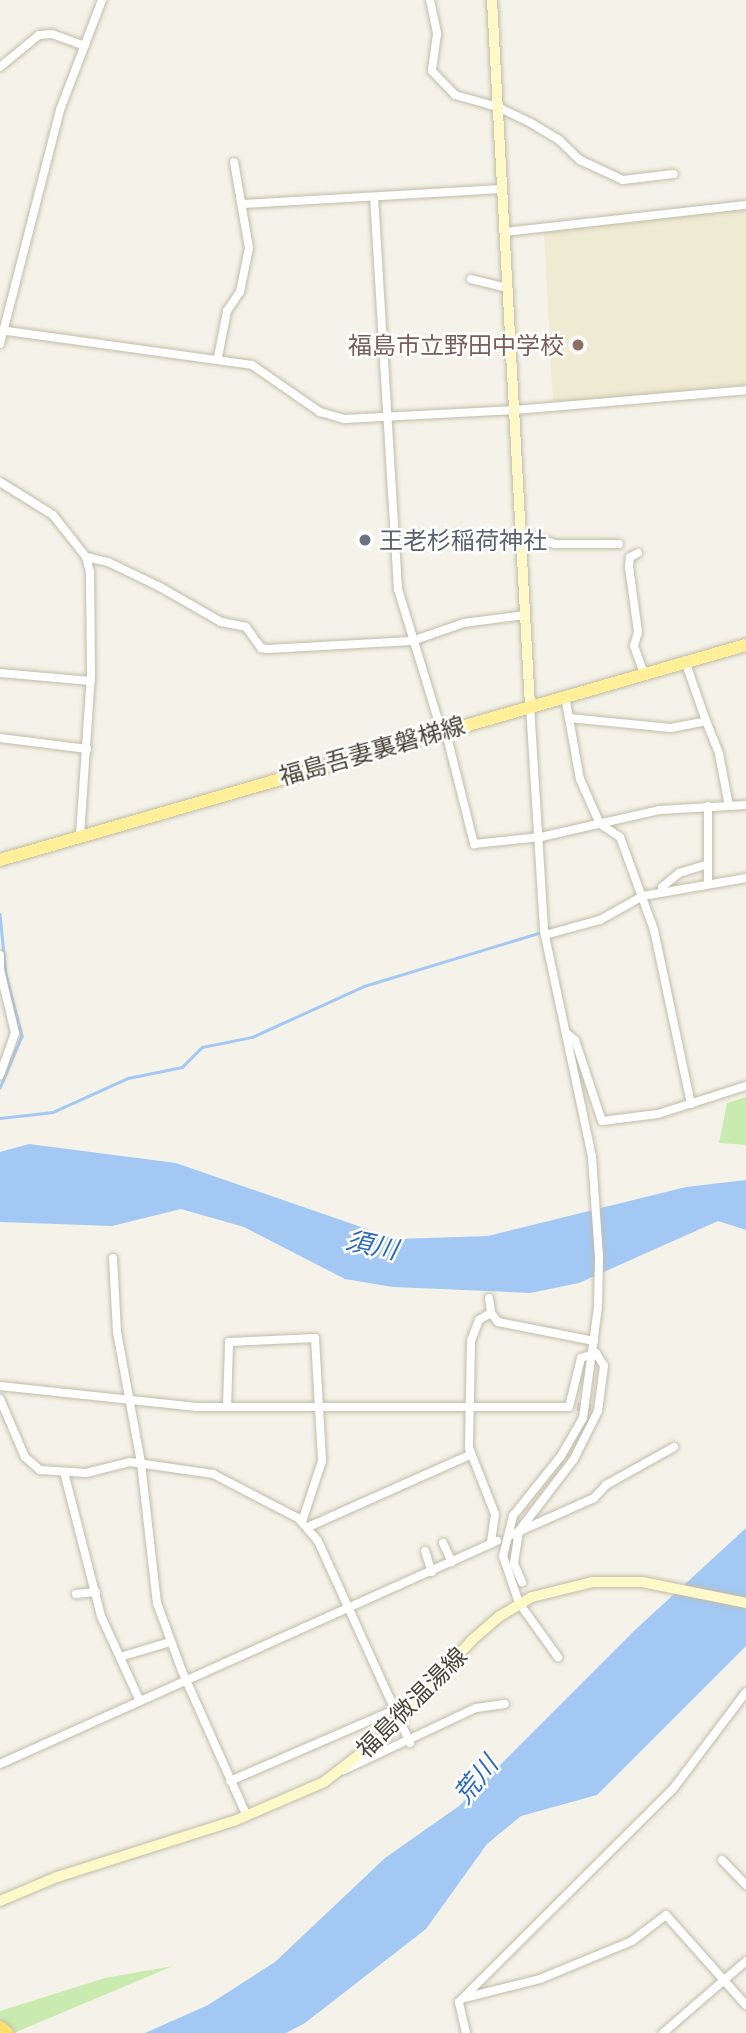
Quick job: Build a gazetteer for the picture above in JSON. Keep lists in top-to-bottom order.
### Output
{
  "streets": {
    "main road": ["福島吾妻裏磐梯線", "福島微温湯線"]
  },
  "water": ["須川", "荒川"],
  "places": ["福島市立野田中学校", "王老杉稲荷神社"]
}
